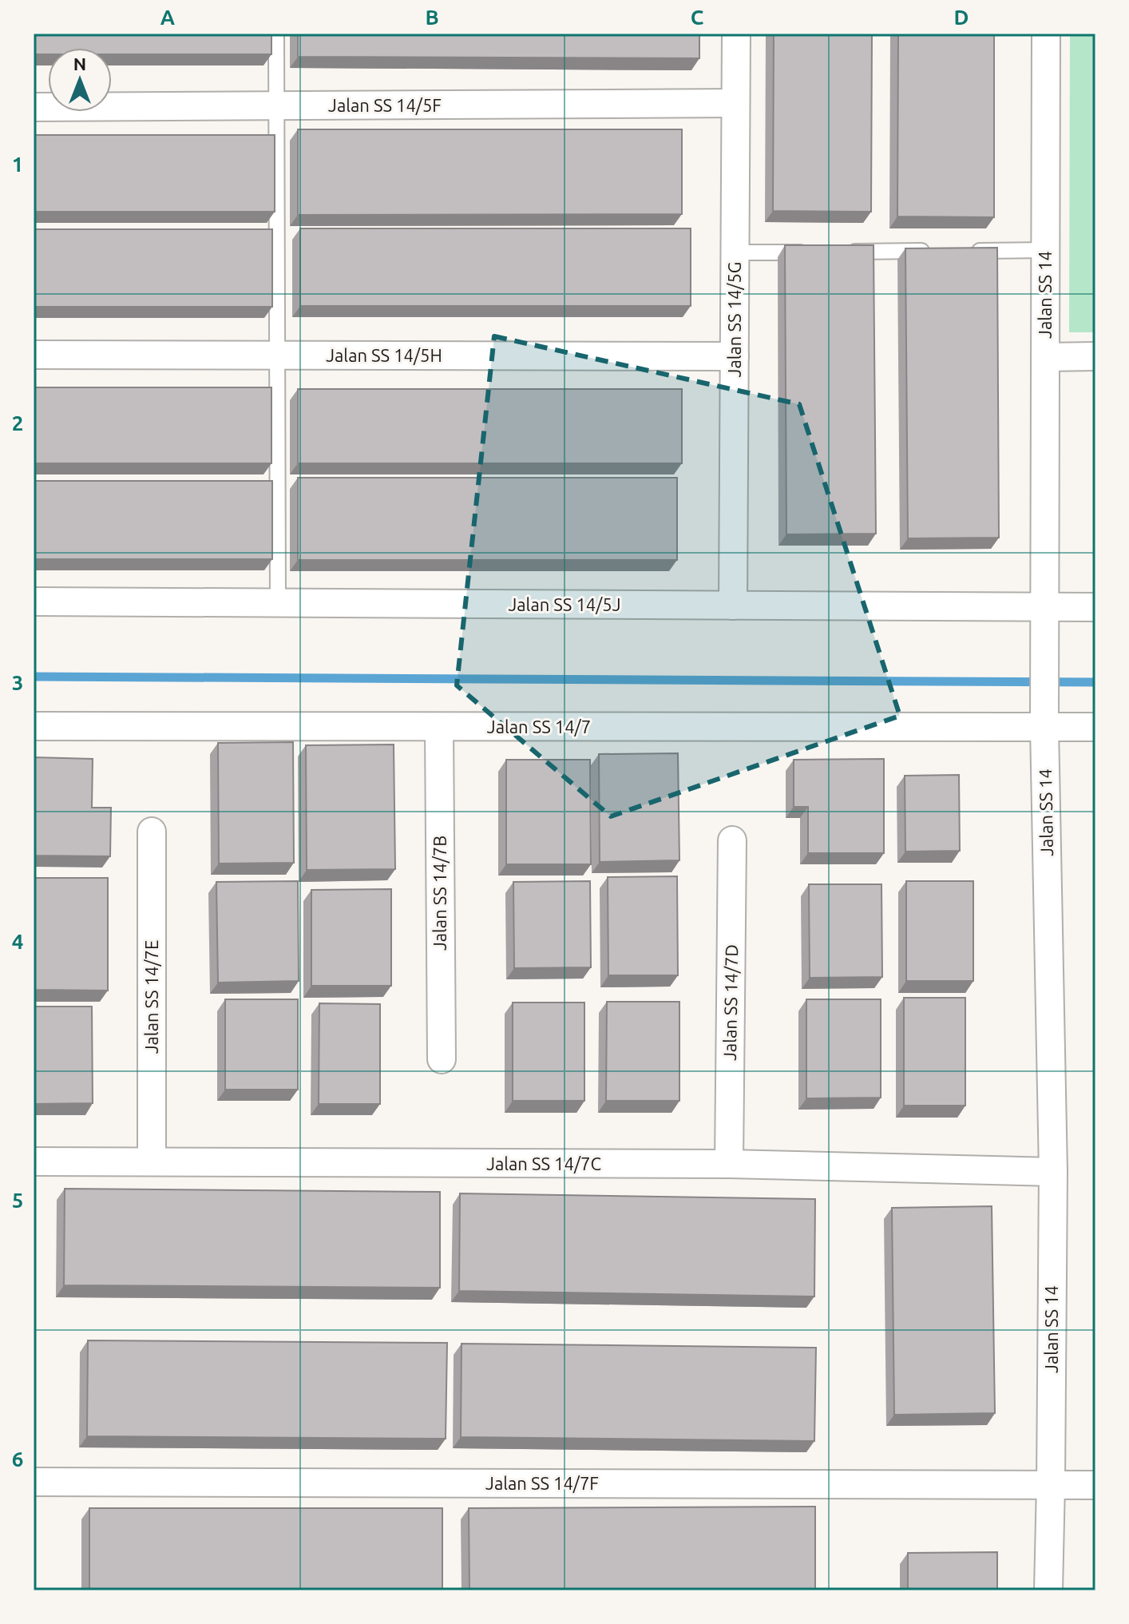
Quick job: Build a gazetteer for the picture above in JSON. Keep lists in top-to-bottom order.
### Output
{
  "streets": {
    "street": [
      "Jalan SS 14/5F",
      "Jalan SS 14",
      "Jalan SS 14/5G",
      "Jalan SS 14/5H",
      "Jalan SS 14/5J",
      "Jalan SS 14/7",
      "Jalan SS 14/7B",
      "Jalan SS 14/7E",
      "Jalan SS 14/7D",
      "Jalan SS 14/7C",
      "Jalan SS 14/7F"
    ]
  },
  "crossings": [
    ["Jalan SS 14/5F", "Jalan SS 14/5G"],
    ["Jalan SS 14", "Jalan SS 14/5J"],
    ["Jalan SS 14", "Jalan SS 14/7"],
    ["Jalan SS 14", "Jalan SS 14/7C"],
    ["Jalan SS 14", "Jalan SS 14/7F"],
    ["Jalan SS 14/5G", "Jalan SS 14/5H"],
    ["Jalan SS 14/5G", "Jalan SS 14/5J"],
    ["Jalan SS 14/7", "Jalan SS 14/7B"],
    ["Jalan SS 14/7E", "Jalan SS 14/7C"],
    ["Jalan SS 14/7D", "Jalan SS 14/7C"]
  ],
  "north": "top",
  "grid": {
    "columns": [
      "A",
      "B",
      "C",
      "D"
    ],
    "rows": [
      "1",
      "2",
      "3",
      "4",
      "5",
      "6"
    ]
  }
}
